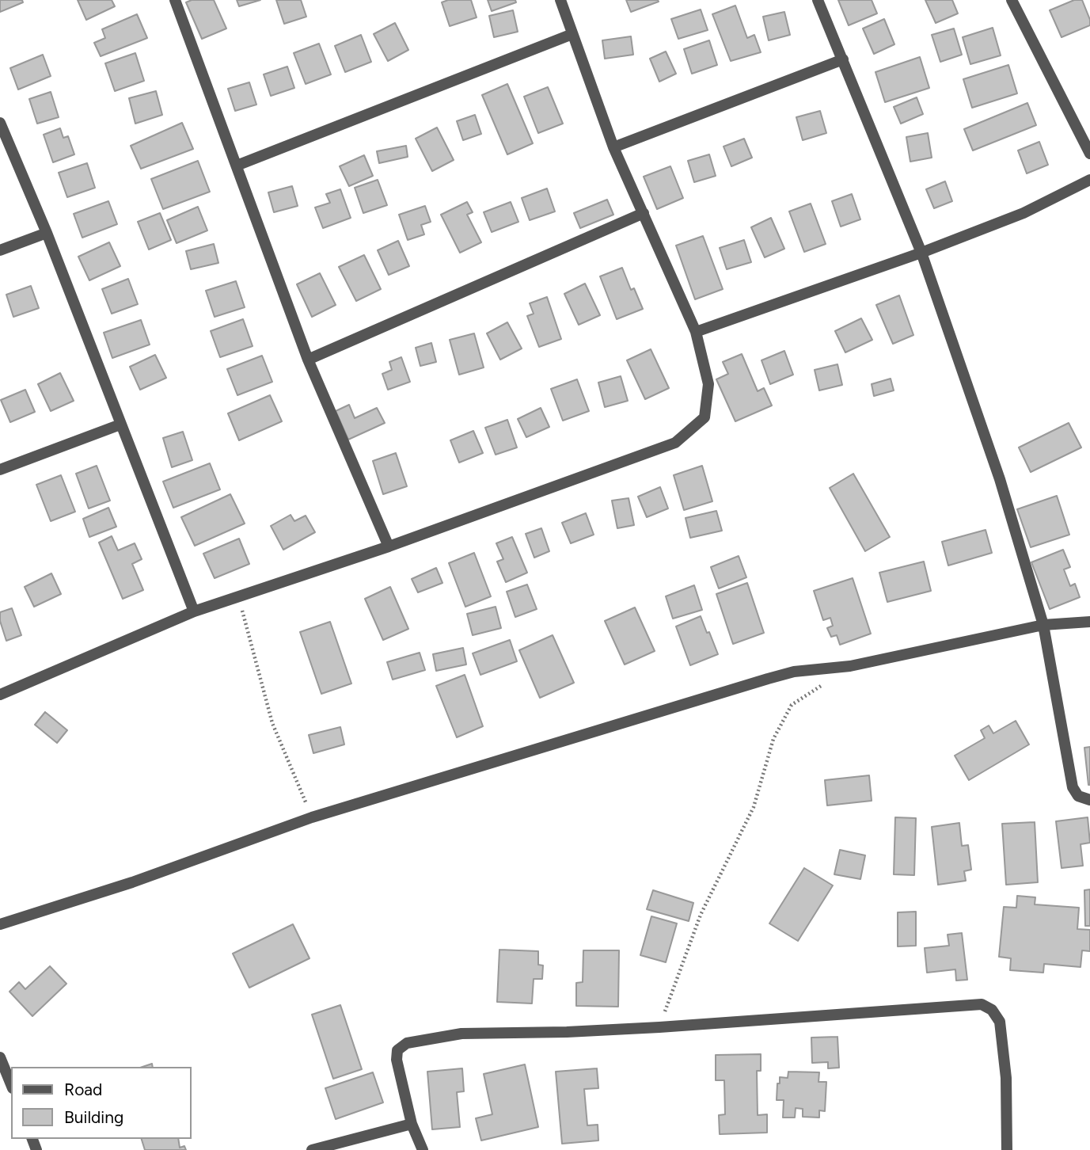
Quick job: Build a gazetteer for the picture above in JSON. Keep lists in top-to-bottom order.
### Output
{
  "legend": ["Road", "Building"]
}
